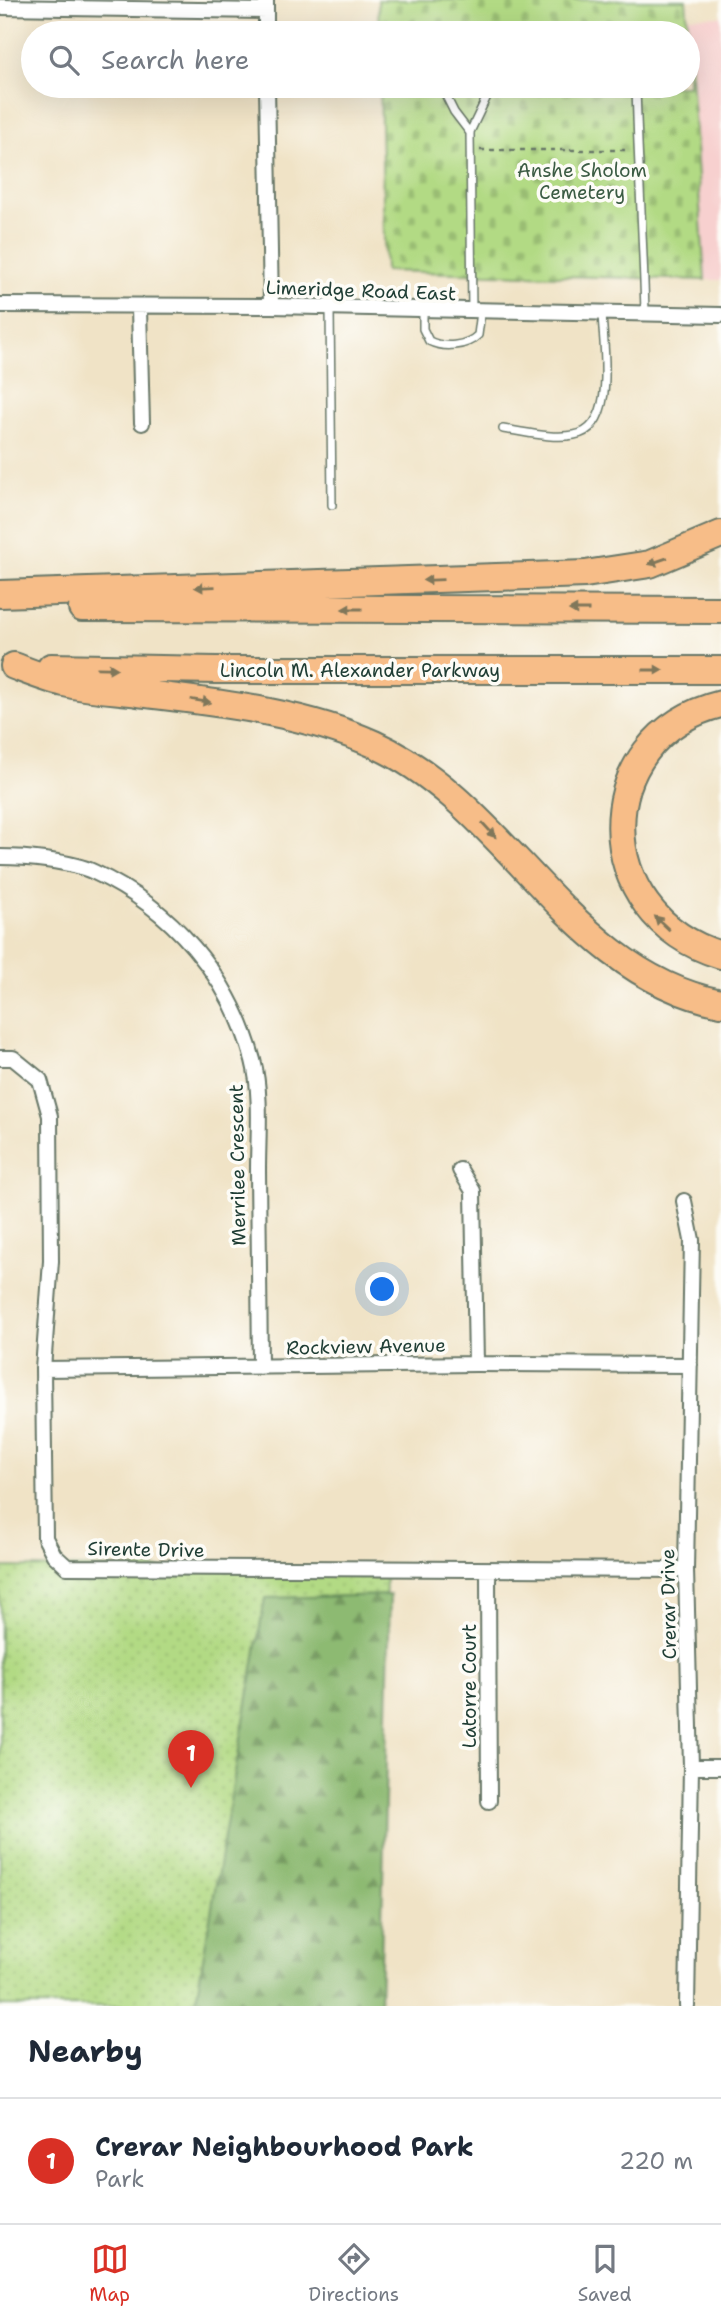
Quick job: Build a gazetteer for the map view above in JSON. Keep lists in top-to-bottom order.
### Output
{
  "streets": {
    "highway": ["Lincoln M. Alexander Parkway"],
    "street": [
      "Limeridge Road East",
      "Merrilee Crescent",
      "Rockview Avenue",
      "Sirente Drive",
      "Crerar Drive",
      "Latorre Court"
    ]
  },
  "crossings": [
    ["Merrilee Crescent", "Rockview Avenue"],
    ["Rockview Avenue", "Sirente Drive"],
    ["Rockview Avenue", "Crerar Drive"],
    ["Sirente Drive", "Crerar Drive"],
    ["Sirente Drive", "Latorre Court"]
  ],
  "parks": ["Anshe Sholom Cemetery"],
  "page": {
    "search": "Search here",
    "pins": "1",
    "heading": "Nearby",
    "list": [
      {
        "mark": "1",
        "name": "Crerar Neighbourhood Park",
        "note": "Park",
        "value": "220 m"
      }
    ],
    "nav": ["Map", "Directions", "Saved"]
  }
}
